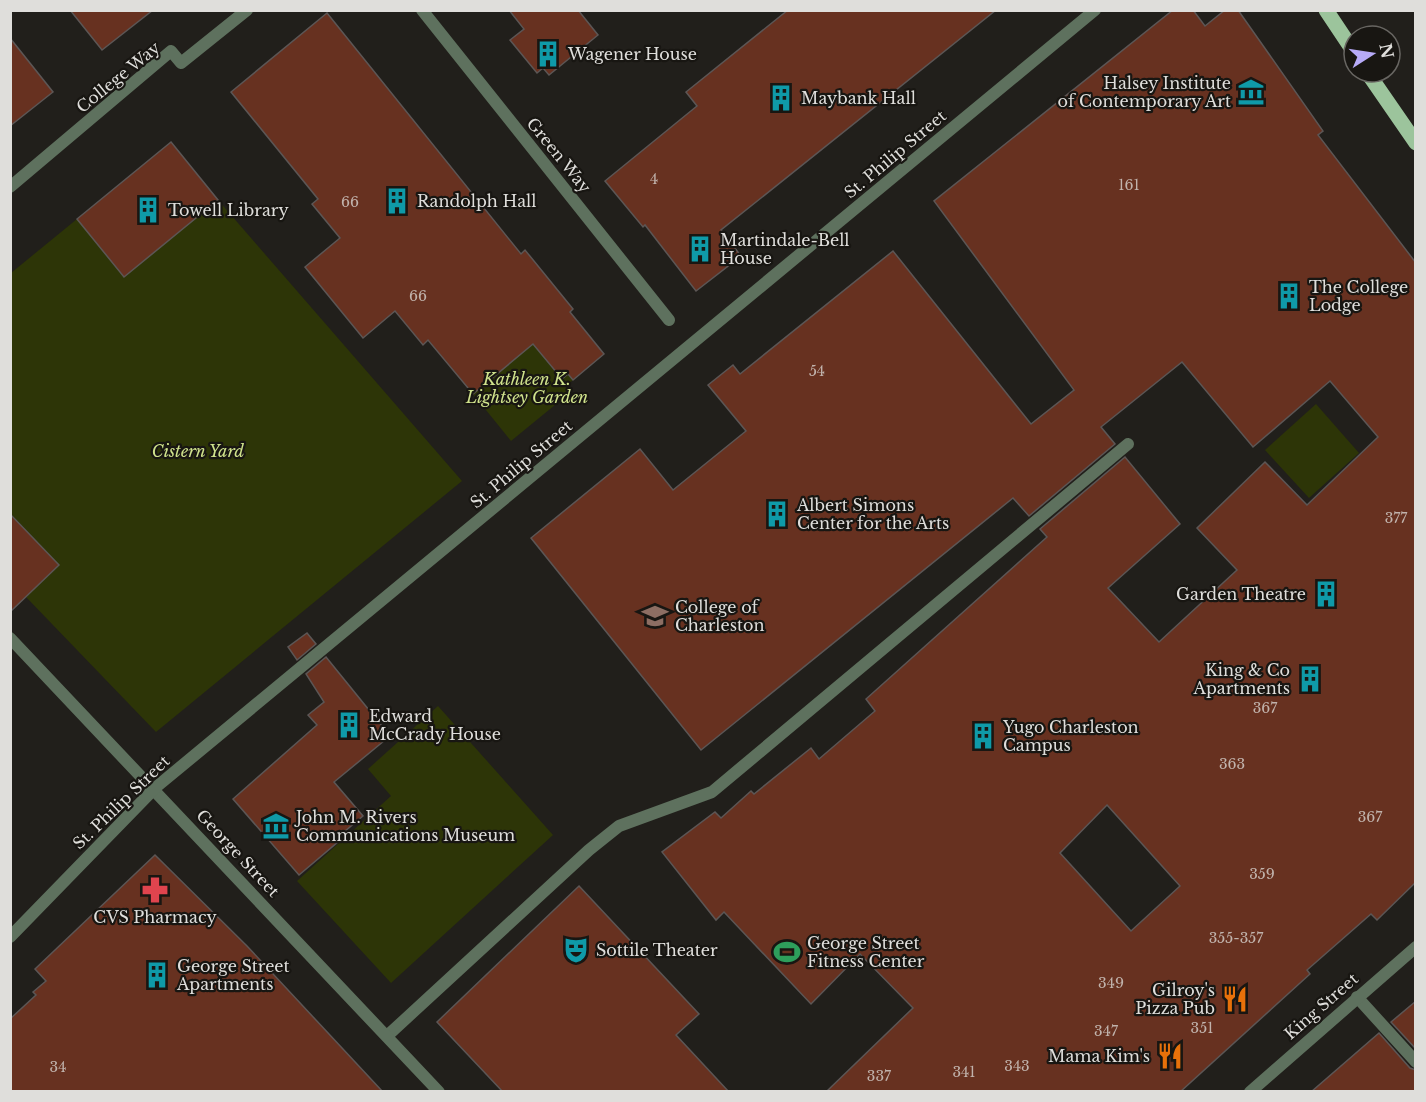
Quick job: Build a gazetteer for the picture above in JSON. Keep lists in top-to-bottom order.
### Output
{
  "streets": {
    "street": [
      "College Way",
      "St. Philip Street",
      "Green Way",
      "George Street",
      "King Street"
    ]
  },
  "crossings": [
    ["St. Philip Street", "George Street"]
  ],
  "parks": ["Kathleen K. Lightsey Garden", "Cistern Yard"],
  "places": {
    "building": [
      "Wagener House",
      "Maybank Hall",
      "Randolph Hall",
      "Towell Library",
      "Martindale-Bell House",
      "The College Lodge",
      "Albert Simons Center for the Arts",
      "Garden Theatre",
      "King & Co Apartments",
      "Edward McCrady House",
      "Yugo Charleston Campus",
      "George Street Apartments"
    ],
    "museum": ["Halsey Institute of Contemporary Art", "John M. Rivers Communications Museum"],
    "school or university": ["College of Charleston"],
    "pharmacy": ["CVS Pharmacy"],
    "theatre": ["Sottile Theater"],
    "sports": ["George Street Fitness Center"],
    "restaurant": ["Gilroy's Pizza Pub", "Mama Kim's"]
  },
  "house_numbers": [
    "4",
    "161",
    "66",
    "66",
    "54",
    "377",
    "367",
    "363",
    "367",
    "359",
    "355-357",
    "349",
    "351",
    "347",
    "343",
    "34",
    "341",
    "337"
  ],
  "north": "right"
}
